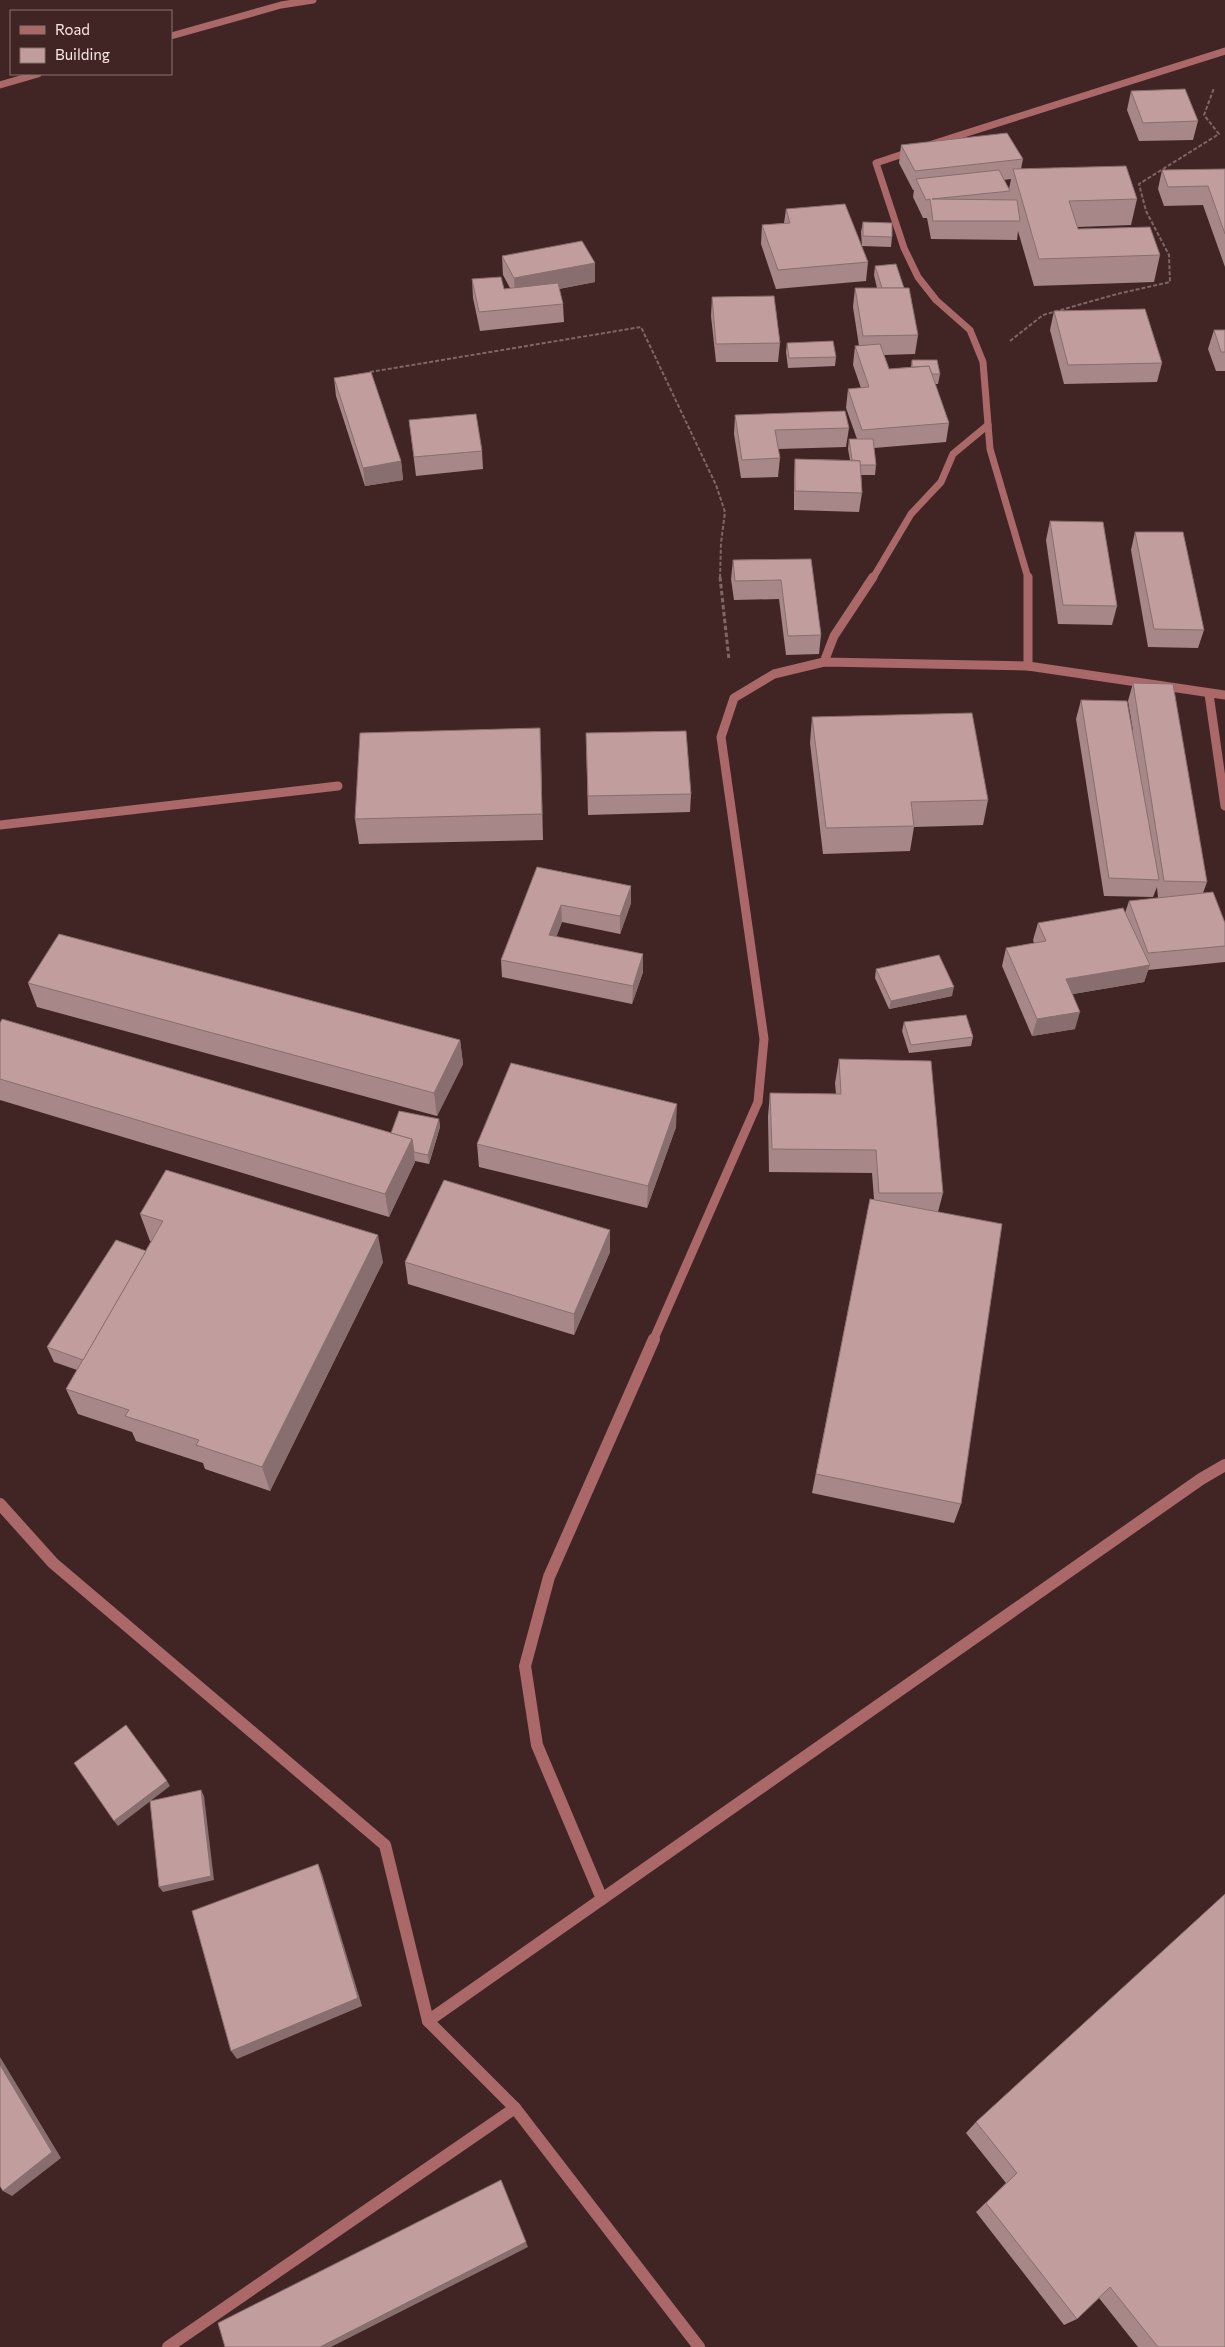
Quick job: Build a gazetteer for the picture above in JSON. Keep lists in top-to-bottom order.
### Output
{
  "legend": ["Road", "Building"]
}
